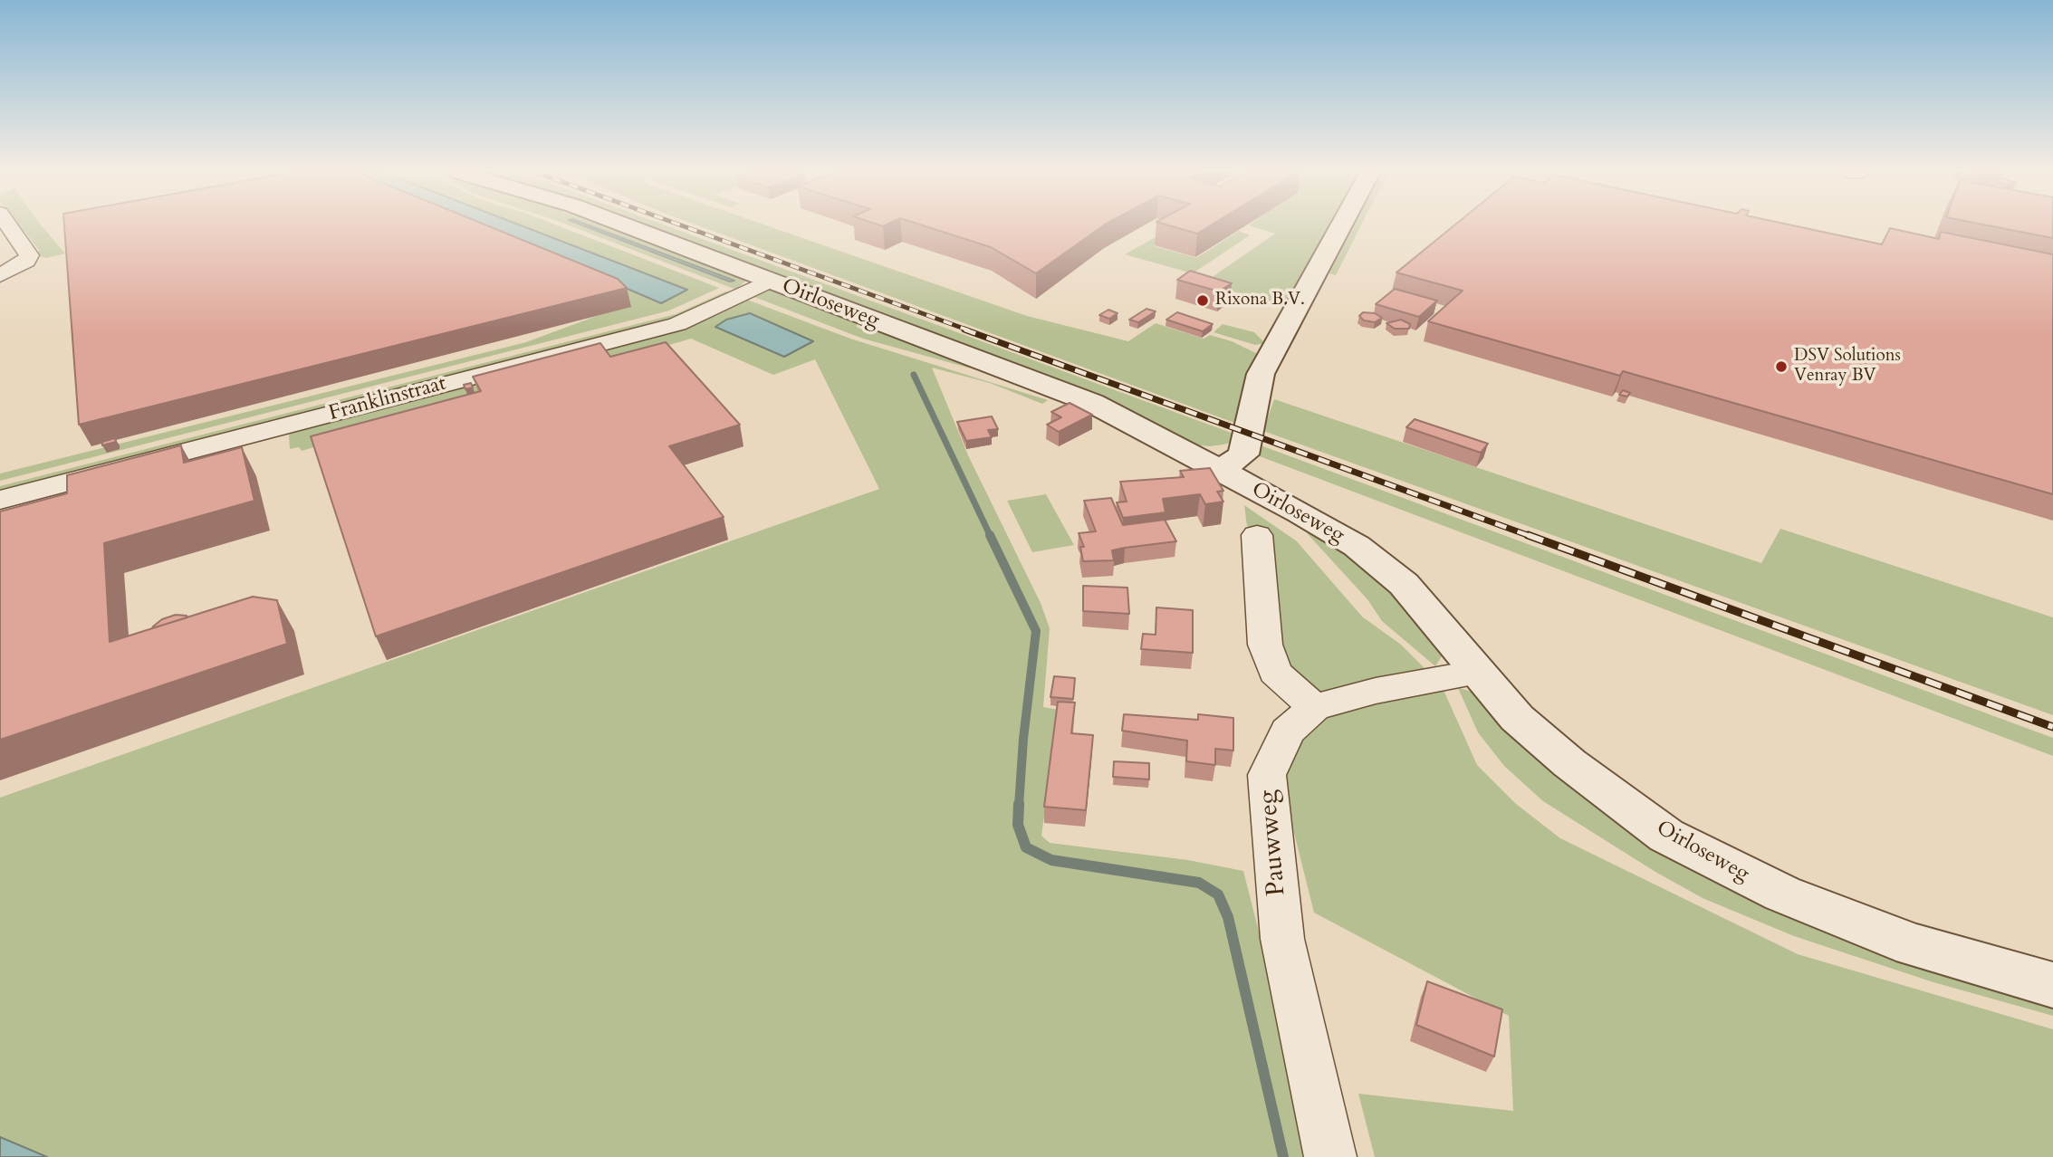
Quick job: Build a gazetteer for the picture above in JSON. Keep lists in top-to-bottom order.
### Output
{
  "streets": {
    "street": ["Oirloseweg", "Franklinstraat", "Pauwweg"]
  },
  "crossings": [
    ["Oirloseweg", "Franklinstraat"],
    ["Oirloseweg", "Pauwweg"]
  ],
  "places": ["Rixona B.V.", "DSV Solutions Venray BV"]
}
